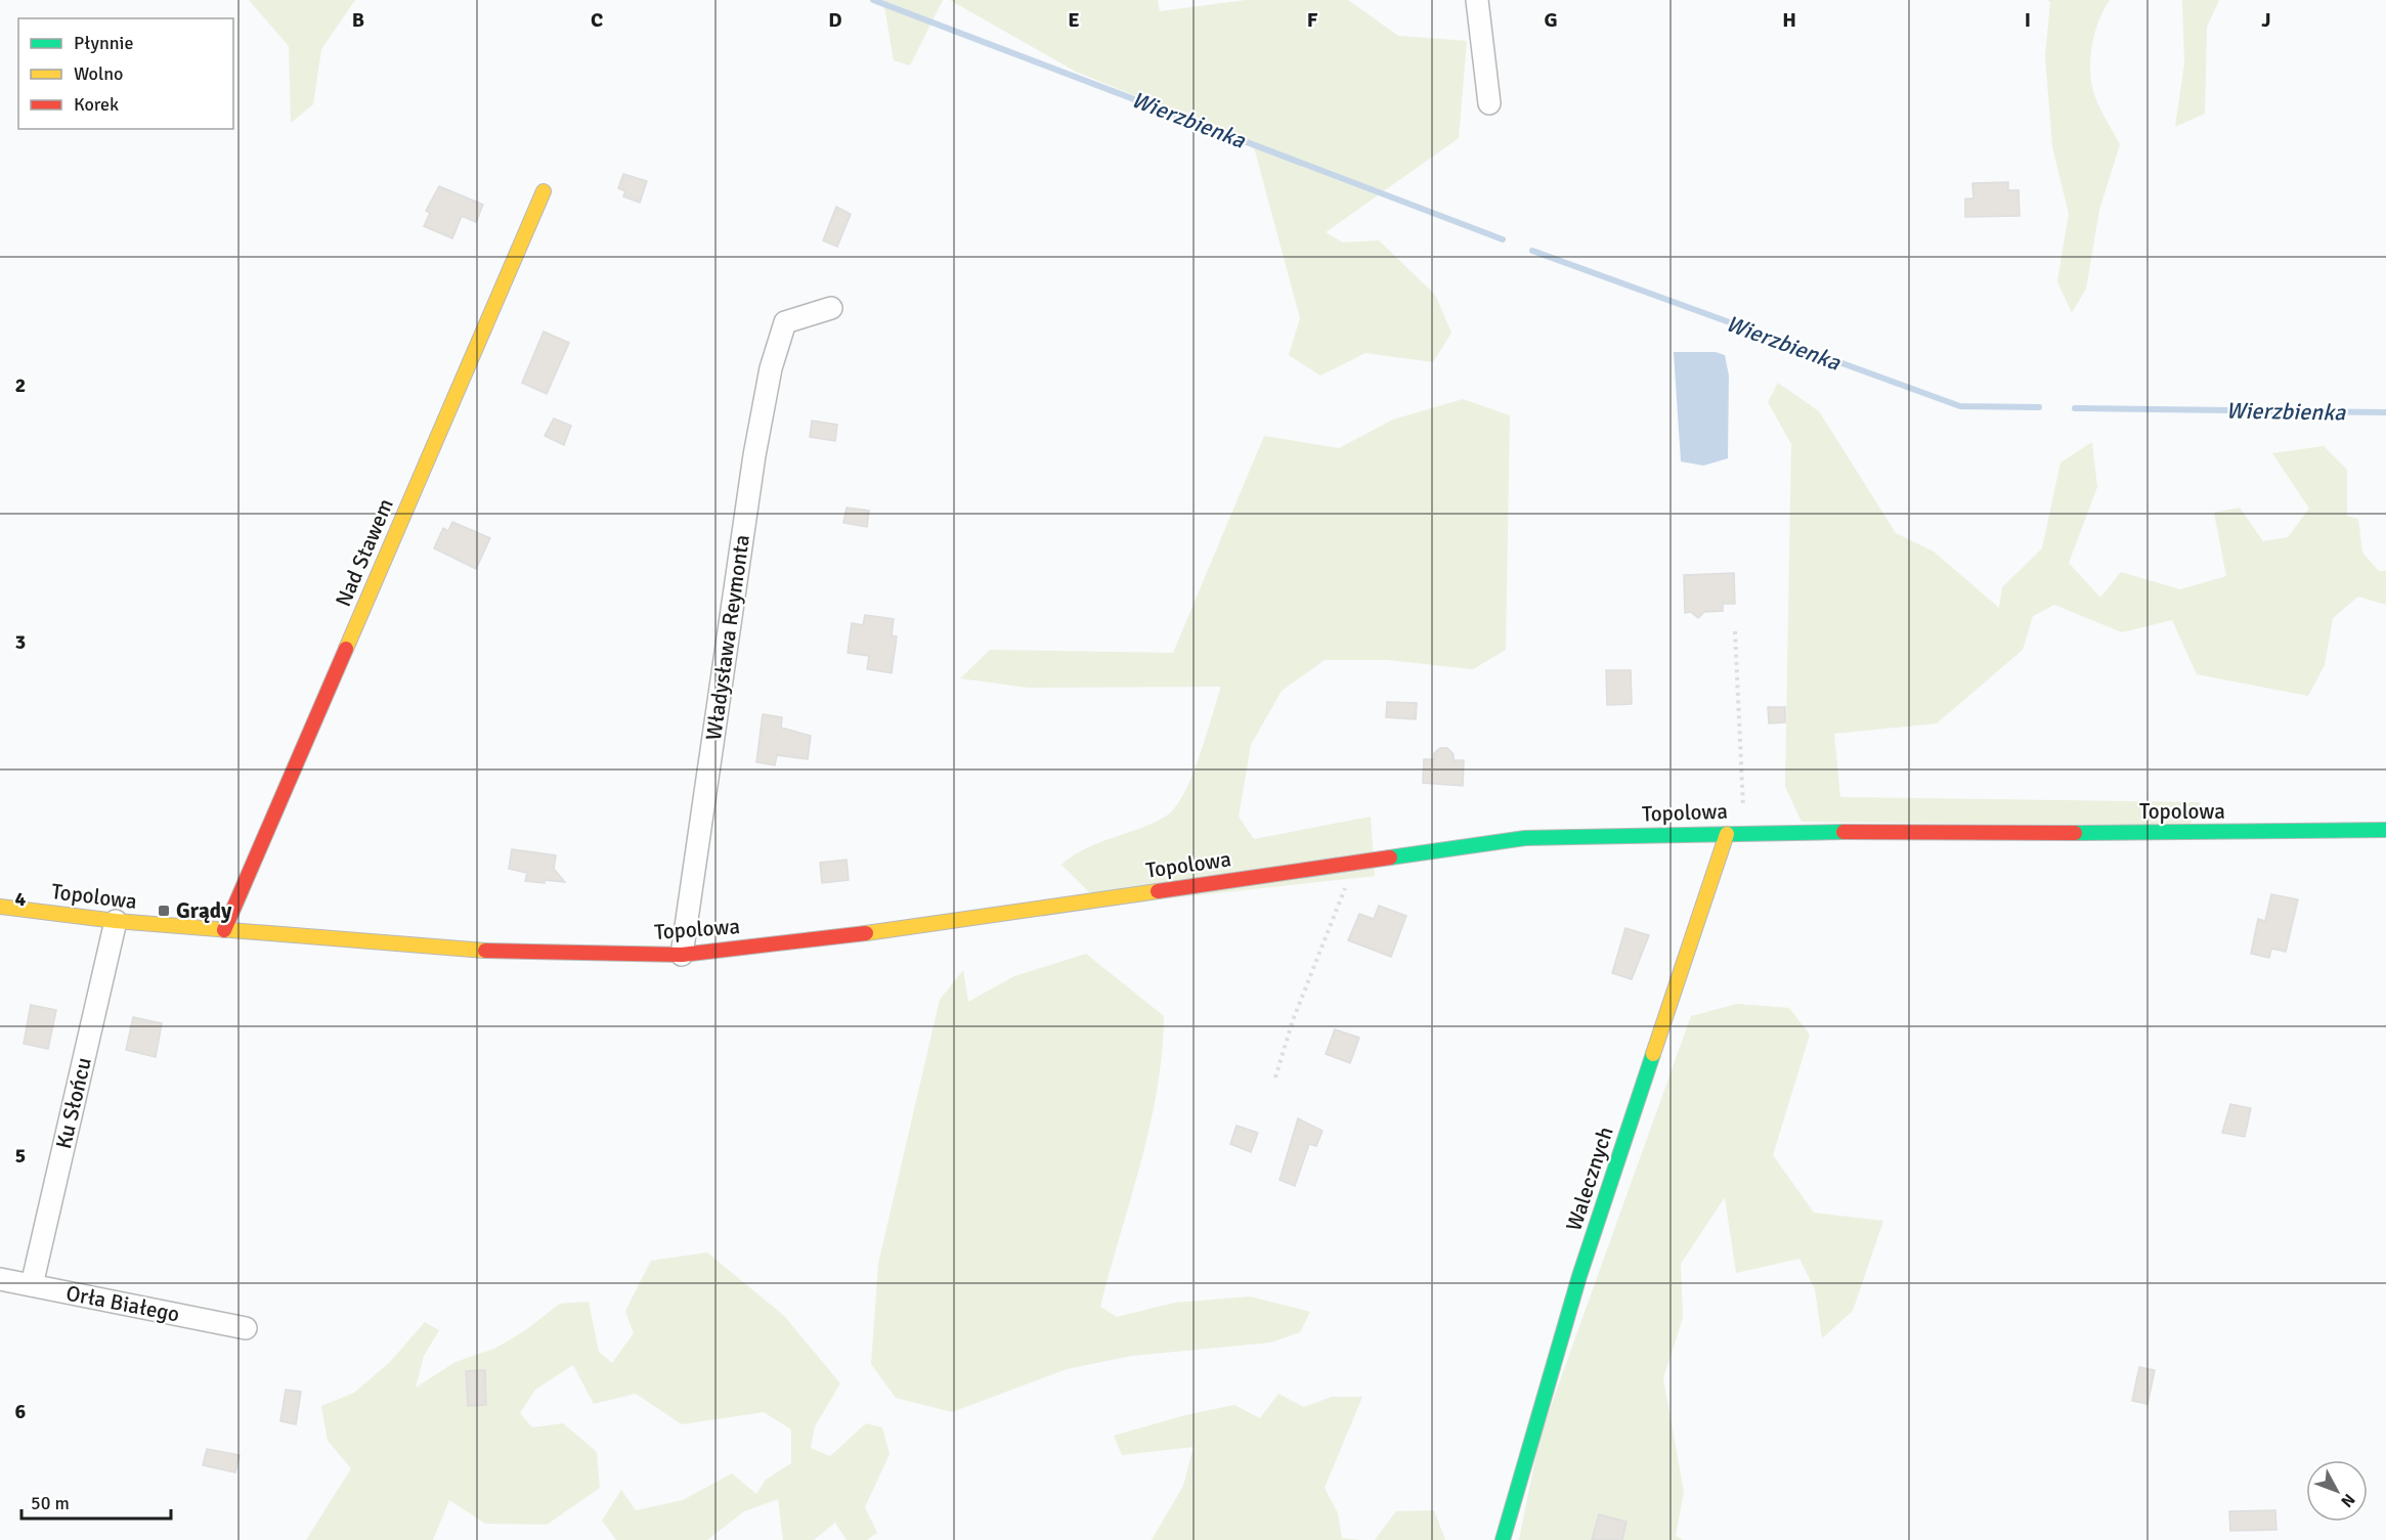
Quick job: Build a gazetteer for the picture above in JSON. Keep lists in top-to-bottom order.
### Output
{
  "streets": {
    "street": [
      "Nad Stawem",
      "Władysława Reymonta",
      "Topolowa",
      "Ku Słońcu",
      "Walecznych",
      "Orła Białego"
    ]
  },
  "crossings": [
    ["Nad Stawem", "Topolowa"],
    ["Władysława Reymonta", "Topolowa"],
    ["Topolowa", "Ku Słońcu"],
    ["Topolowa", "Walecznych"],
    ["Ku Słońcu", "Orła Białego"]
  ],
  "water": ["Wierzbienka"],
  "places": {
    "transit": ["Grądy"]
  },
  "legend": ["Płynnie", "Wolno", "Korek"],
  "scale_bar": "50 m",
  "north": "bottom right",
  "grid": {
    "columns": [
      "B",
      "C",
      "D",
      "E",
      "F",
      "G",
      "H",
      "I",
      "J"
    ],
    "rows": [
      "2",
      "3",
      "4",
      "5",
      "6"
    ]
  }
}
